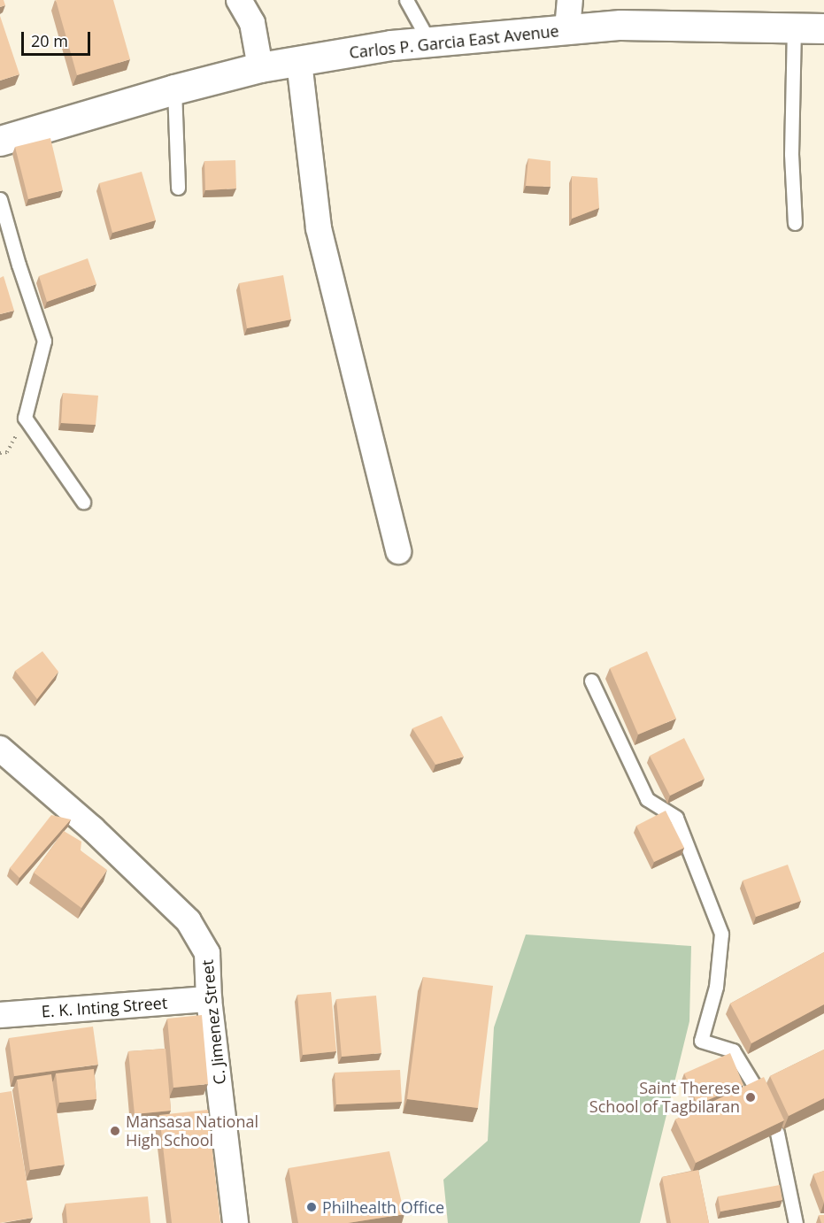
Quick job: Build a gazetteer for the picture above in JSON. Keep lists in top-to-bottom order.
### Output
{
  "streets": {
    "main road": ["Carlos P. Garcia East Avenue"],
    "street": ["E. K. Inting Street", "C. Jimenez Street"]
  },
  "crossings": [
    ["E. K. Inting Street", "C. Jimenez Street"]
  ],
  "places": ["Saint Therese School of Tagbilaran", "Mansasa National High School", "Philhealth Office"],
  "scale_bar": "20 m"
}
